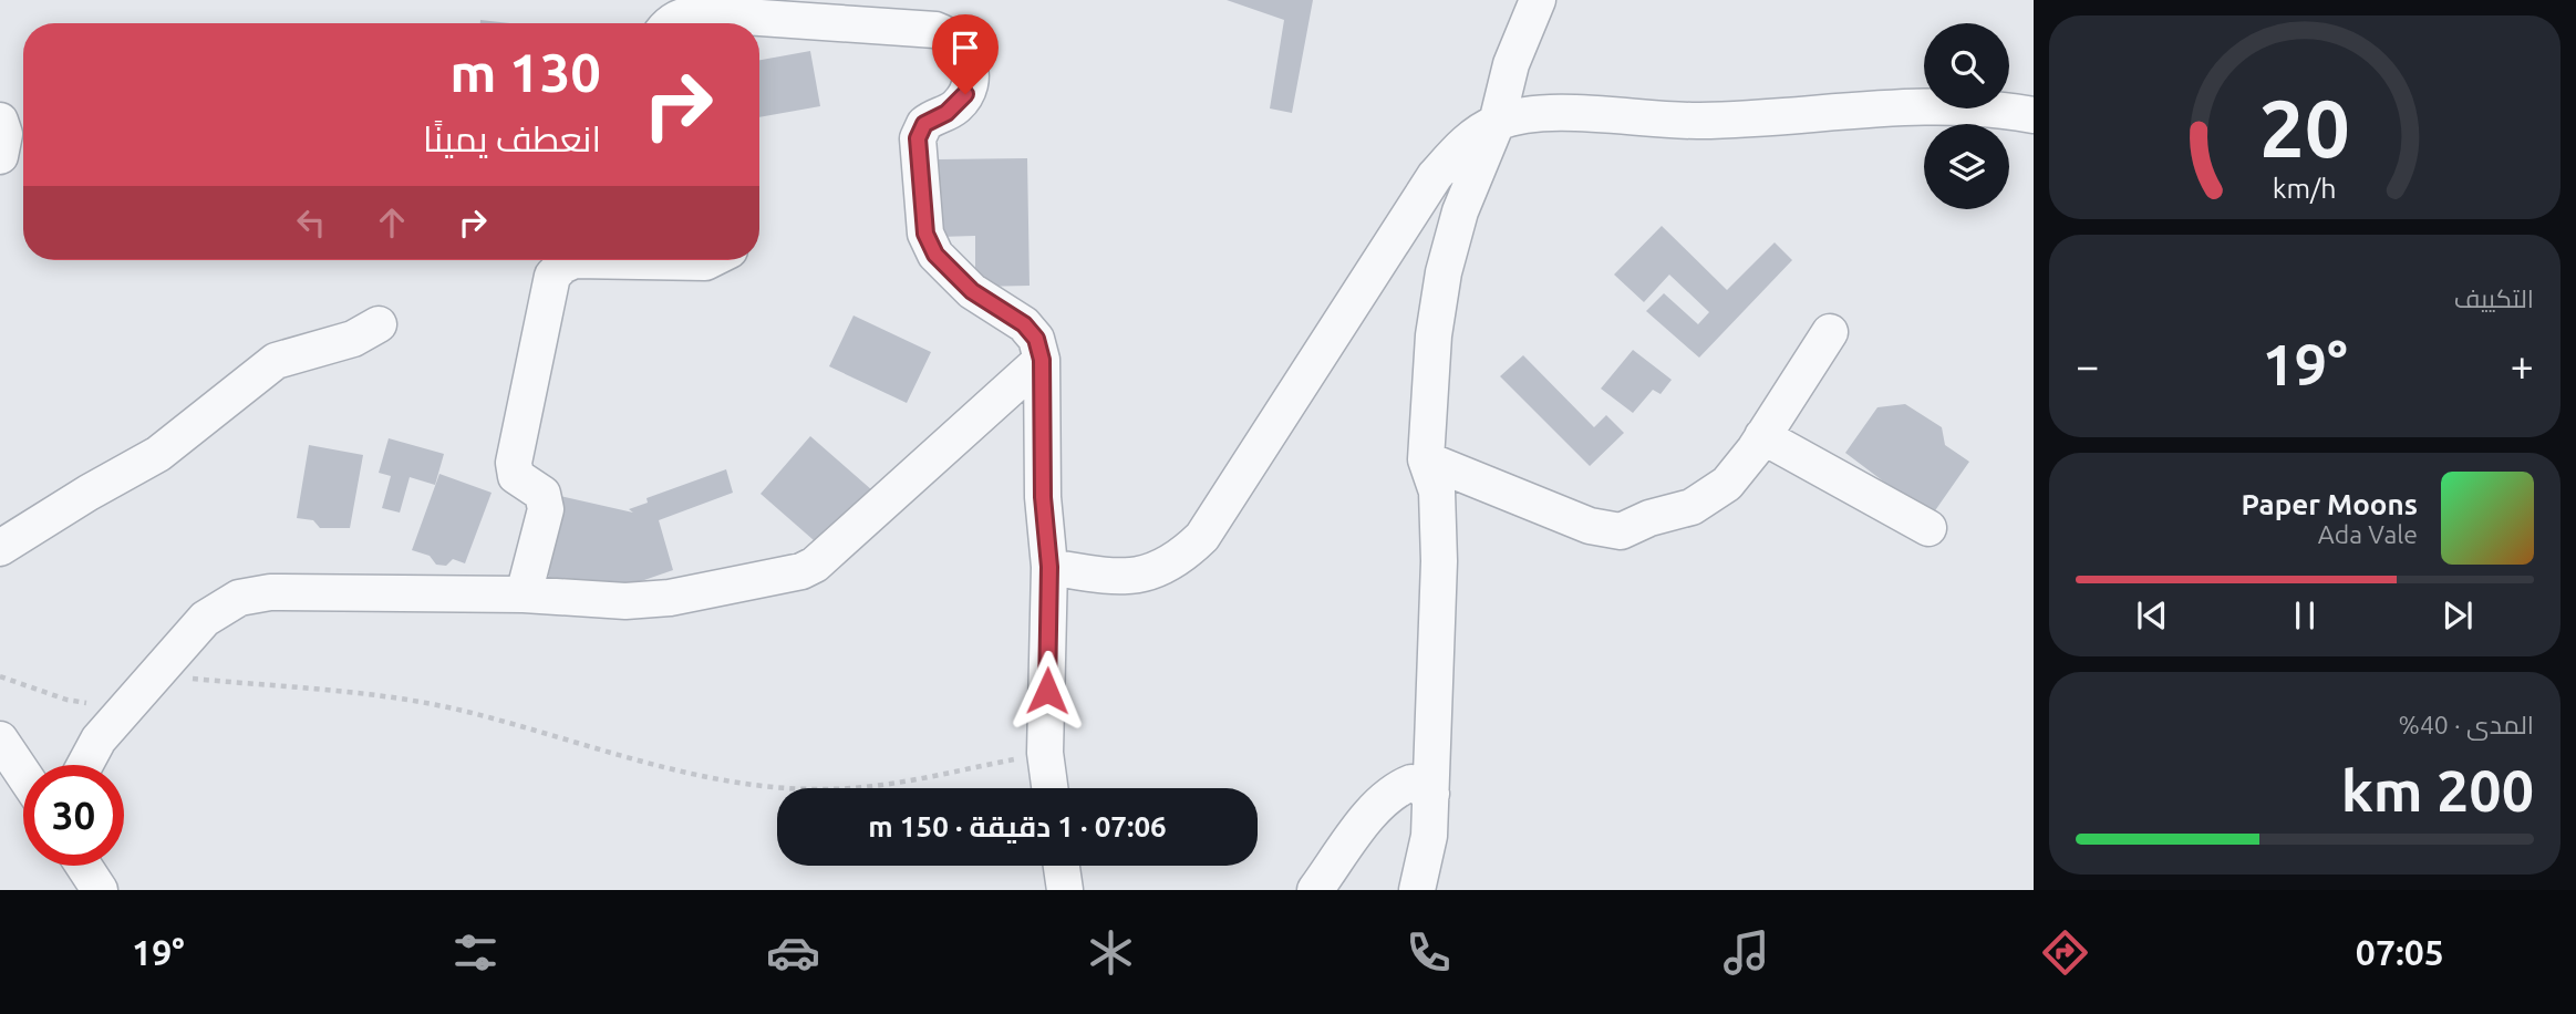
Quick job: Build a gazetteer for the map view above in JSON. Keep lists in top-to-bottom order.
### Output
{
  "page": {
    "turn": ["130 m", "انعطف يمينًا"],
    "tile": [
      "التكييف",
      ["المدى · 40%", "200 km"]
    ],
    "heat": ["−", "19°", "+"],
    "song": ["Paper Moons", "Ada Vale"],
    "limit": "30",
    "trip": "07:06 · 1 دقيقة · 150 m",
    "tabs": ["07:05", "19°"],
    "gauge": ["20", "km/h"]
  }
}
